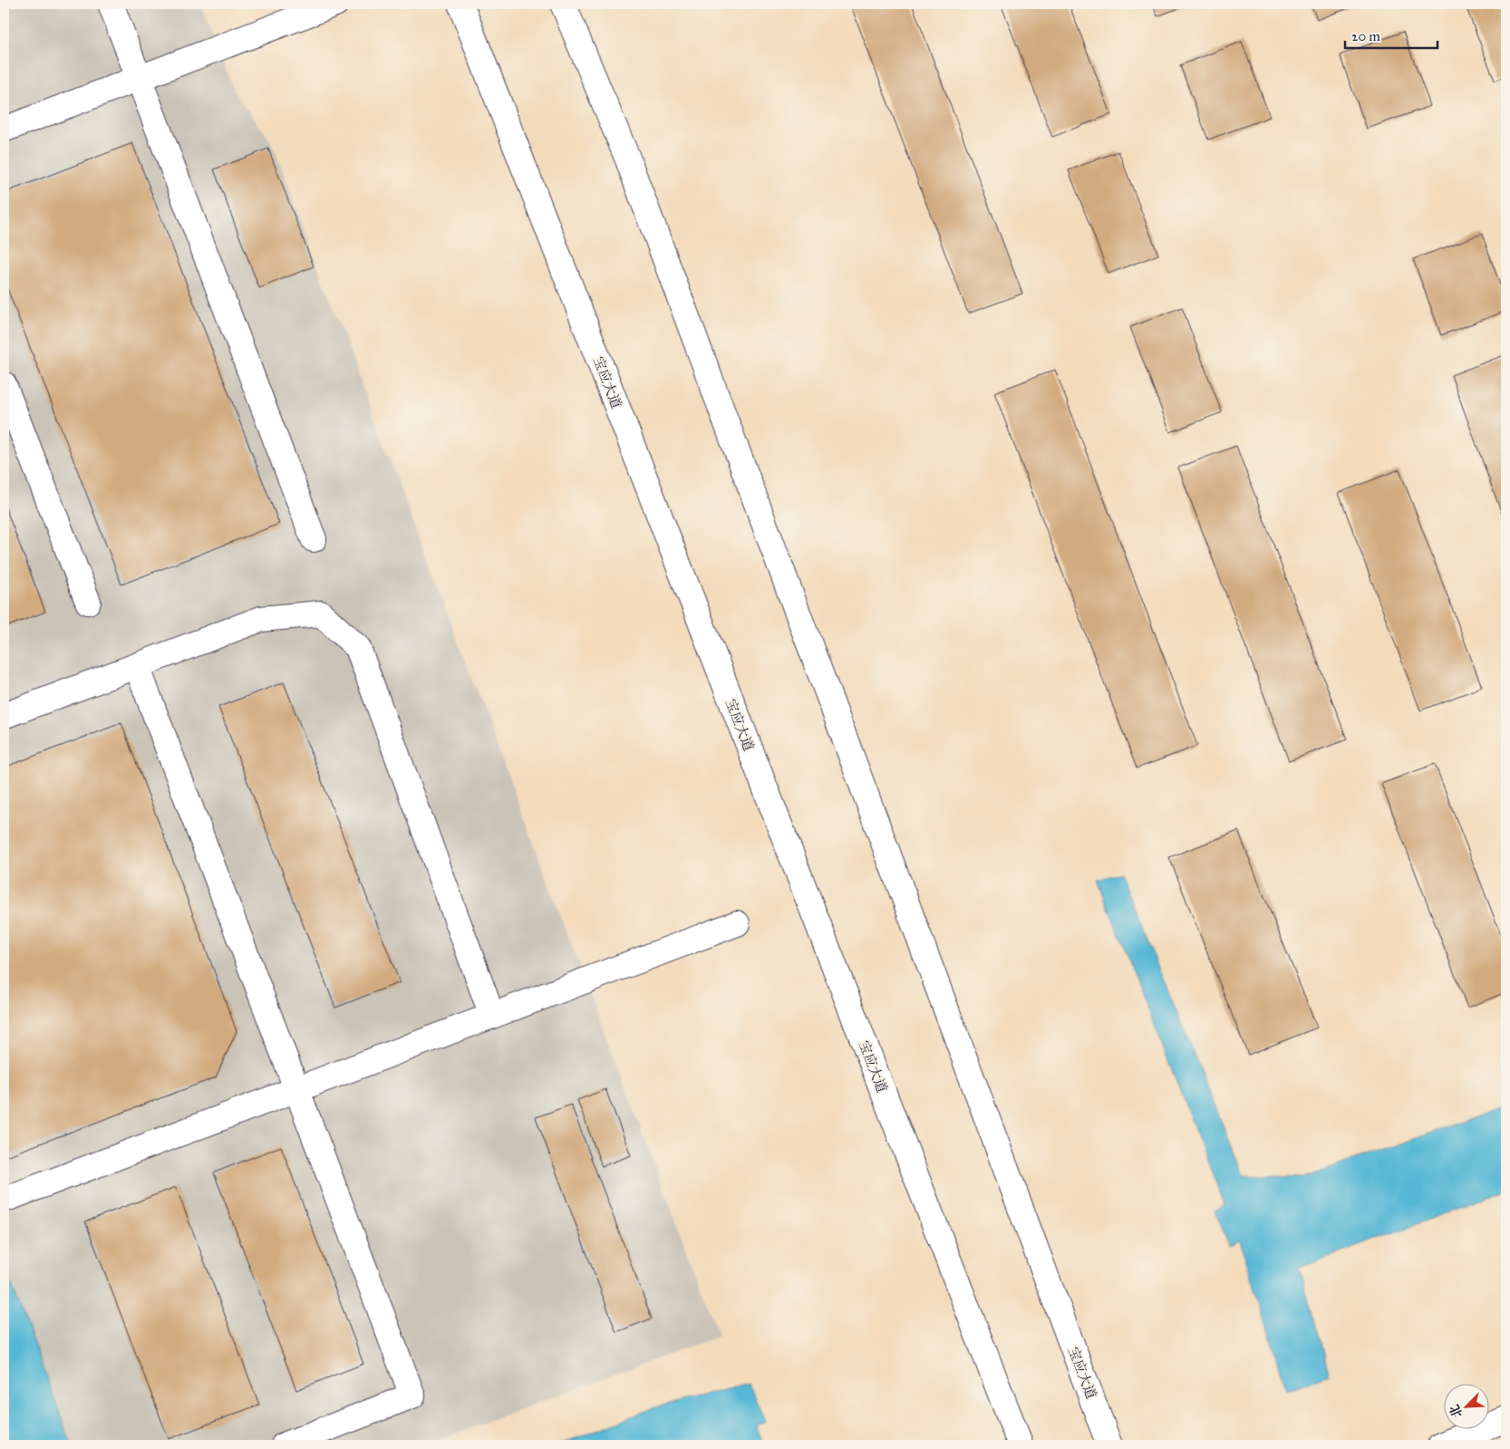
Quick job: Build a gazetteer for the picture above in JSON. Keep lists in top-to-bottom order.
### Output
{
  "streets": {
    "main road": ["宝应大道"]
  },
  "scale_bar": "20 m",
  "north": "bottom left"
}
